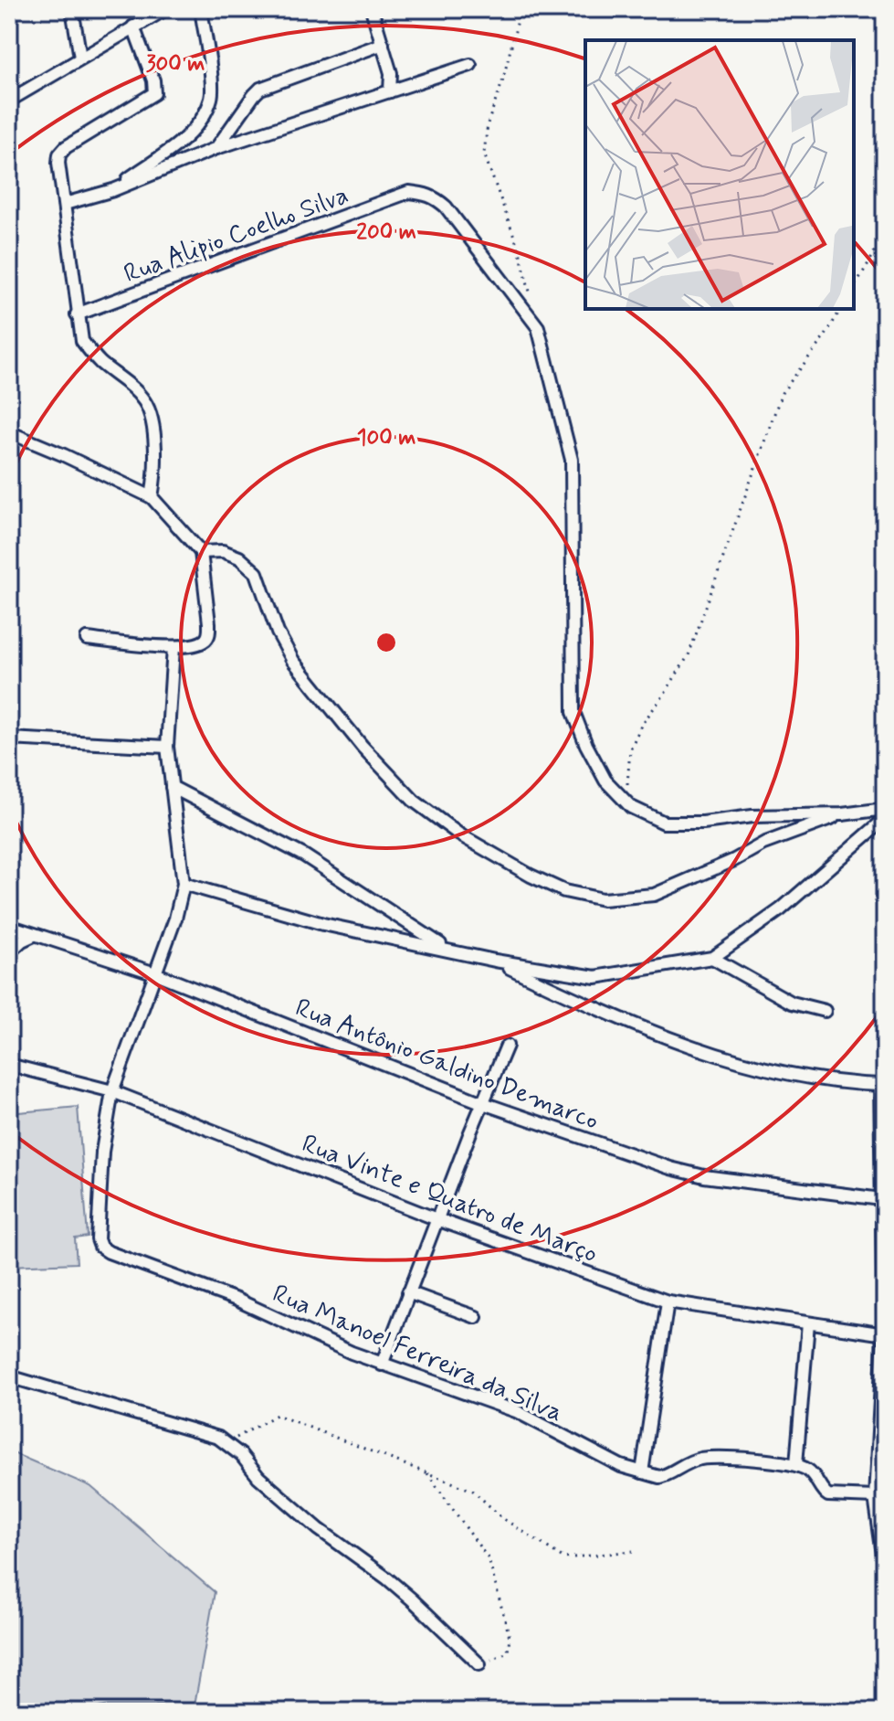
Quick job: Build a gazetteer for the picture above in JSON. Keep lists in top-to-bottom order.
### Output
{
  "streets": {
    "street": [
      "Rua Alipio Coelho Silva",
      "Rua Antônio Galdino Demarco",
      "Rua Vinte e Quatro de Março",
      "Rua Manoel Ferreira da Silva"
    ]
  },
  "crossings": [
    ["Rua Vinte e Quatro de Março", "Rua Manoel Ferreira da Silva"]
  ],
  "rings": ["300 m", "200 m", "100 m"]
}
